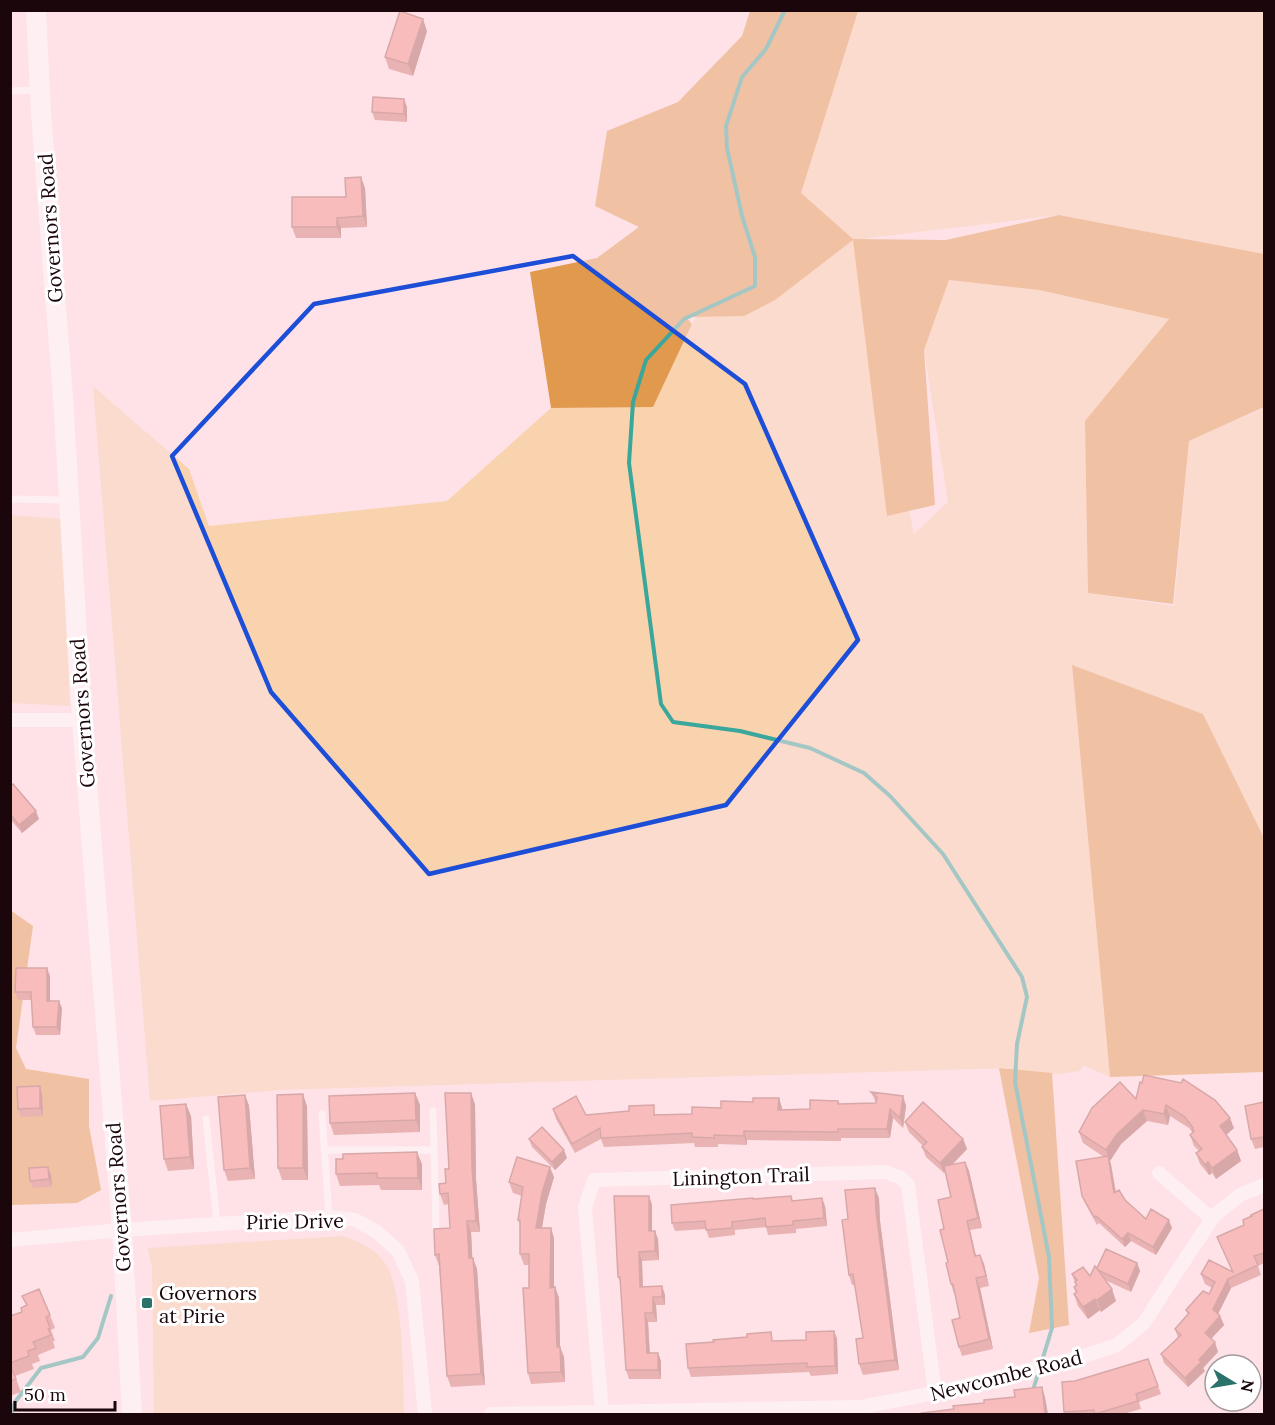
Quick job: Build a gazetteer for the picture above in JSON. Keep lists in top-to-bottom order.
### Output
{
  "streets": {
    "main road": ["Governors Road"],
    "street": ["Linington Trail", "Pirie Drive", "Newcombe Road"]
  },
  "crossings": [
    ["Governors Road", "Pirie Drive"],
    ["Linington Trail", "Newcombe Road"]
  ],
  "places": {
    "transit": ["Governors at Pirie"]
  },
  "scale_bar": "50 m",
  "north": "right"
}
